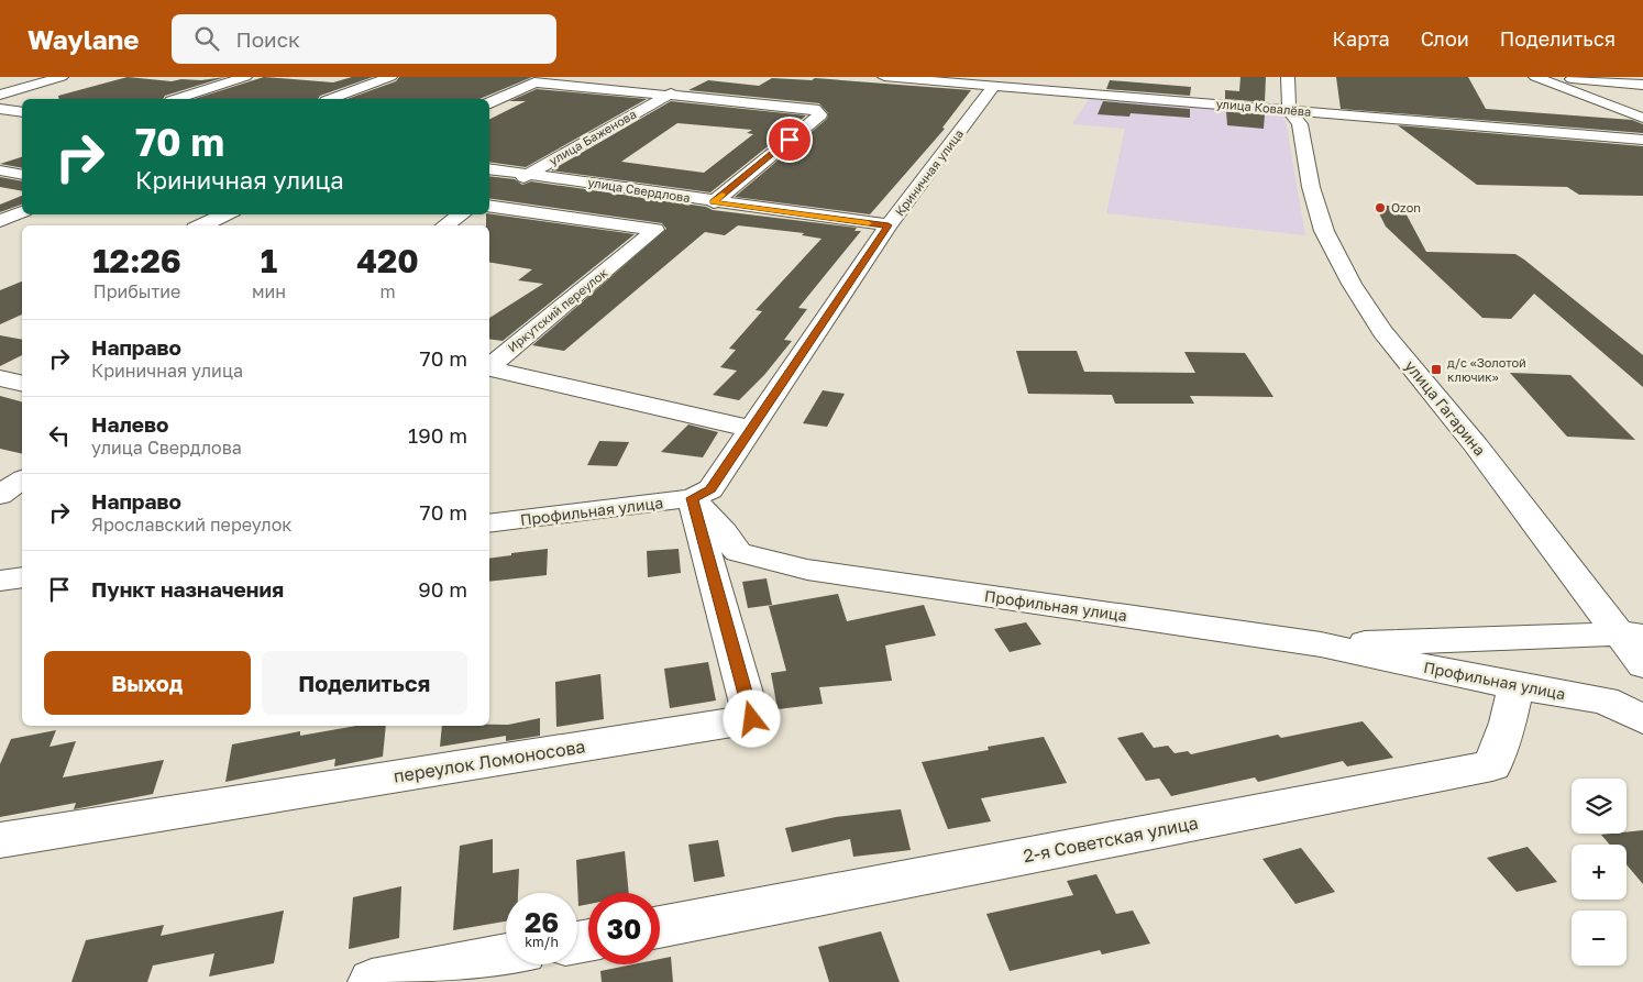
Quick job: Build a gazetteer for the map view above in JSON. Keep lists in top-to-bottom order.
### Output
{
  "streets": {
    "street": [
      "улица Ковалёва",
      "улица Баженова",
      "Криничная улица",
      "улица Свердлова",
      "Иркутский переулок",
      "улица Гагарина",
      "Профильная улица",
      "переулок Ломоносова",
      "2-я Советская улица"
    ]
  },
  "crossings": [
    ["улица Ковалёва", "Криничная улица"],
    ["улица Ковалёва", "улица Гагарина"],
    ["улица Баженова", "улица Свердлова"],
    ["улица Баженова", "Иркутский переулок"],
    ["Криничная улица", "улица Свердлова"],
    ["Криничная улица", "Иркутский переулок"],
    ["Криничная улица", "Профильная улица"],
    ["Криничная улица", "переулок Ломоносова"],
    ["Профильная улица", "переулок Ломоносова"],
    ["Профильная улица", "2-я Советская улица"]
  ],
  "places": {
    "other": ["Ozon"],
    "transit": ["д/с «Золотой ключик»"]
  },
  "page": {
    "header": "Waylane",
    "search": "Поиск",
    "nav": ["Карта", "Слои", "Поделиться"],
    "turn": ["70 m", "Криничная улица"],
    "eta": [
      "12:26",
      "Прибытие",
      "1",
      "мин",
      "420",
      "m"
    ],
    "list": [
      {
        "name": "Направо",
        "note": "Криничная улица",
        "value": "70 m"
      },
      {
        "name": "Налево",
        "note": "улица Свердлова",
        "value": "190 m"
      },
      {
        "name": "Направо",
        "note": "Ярославский переулок",
        "value": "70 m"
      },
      {
        "name": "Пункт назначения",
        "value": "90 m"
      }
    ],
    "buttons": ["Выход", "Поделиться"],
    "map_buttons": ["+", "−"],
    "speed": "26 km/h",
    "limit": "30"
  }
}
